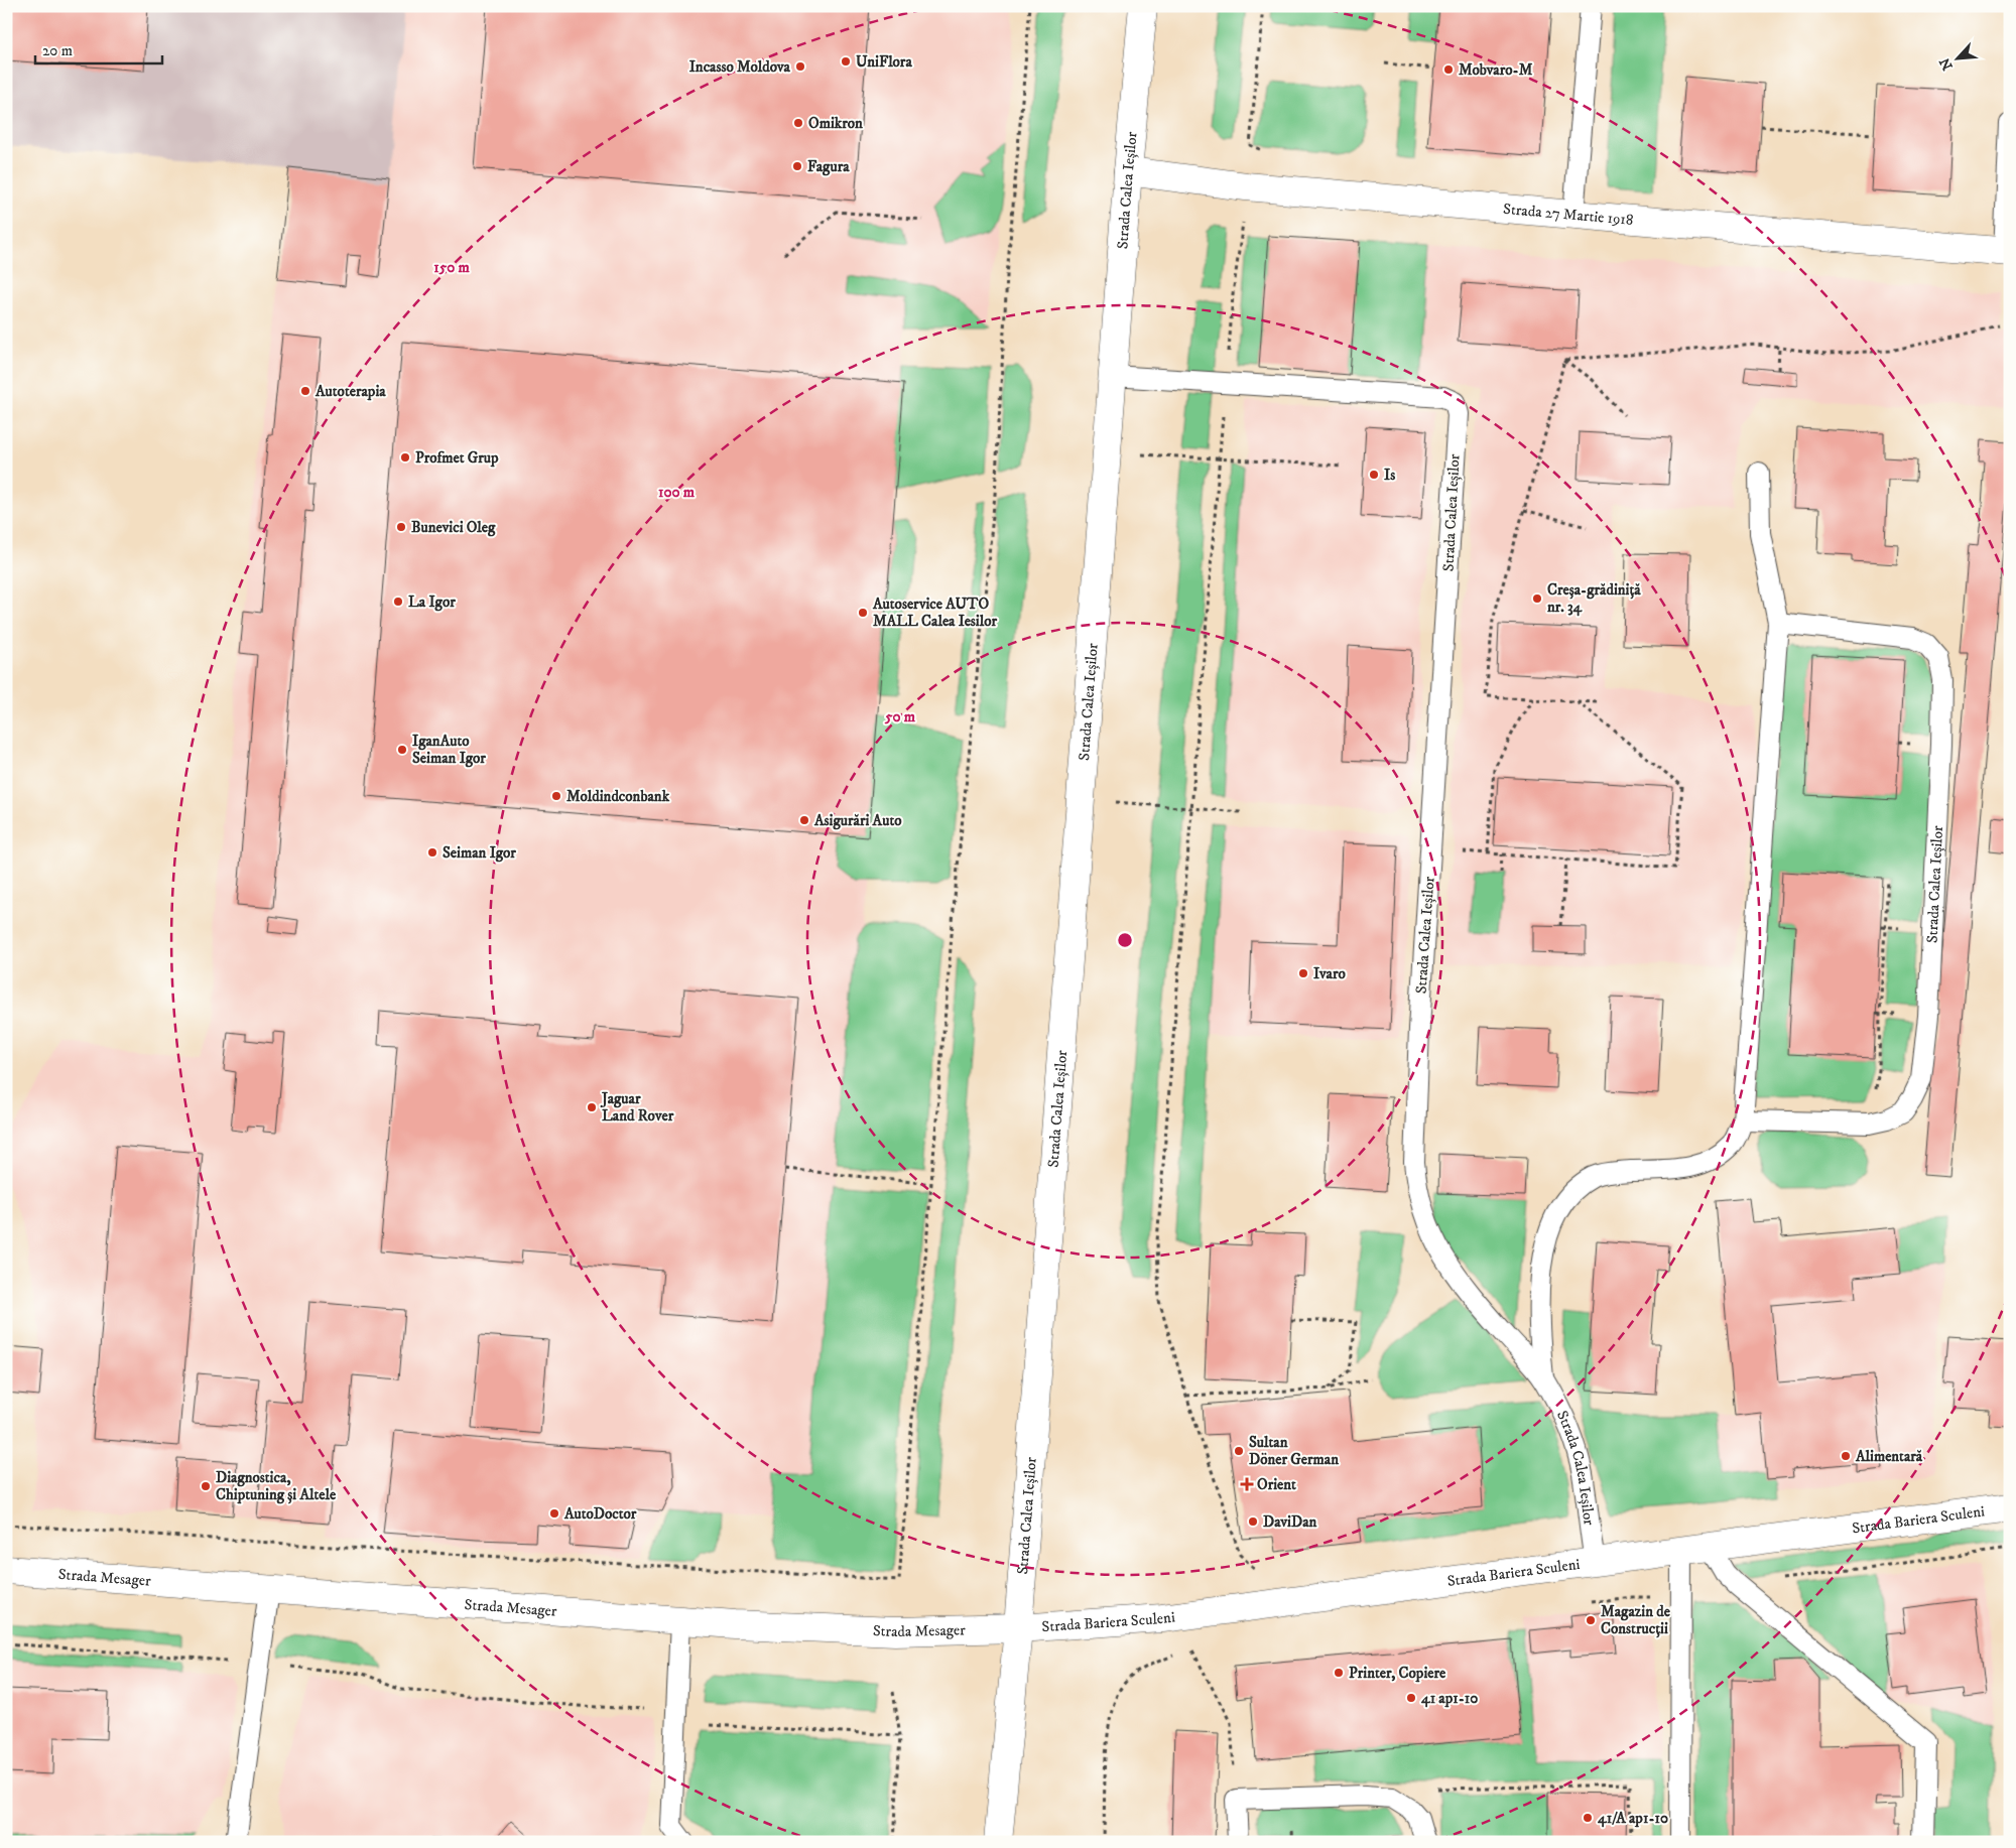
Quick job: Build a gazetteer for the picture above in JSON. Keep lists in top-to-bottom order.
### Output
{
  "streets": {
    "main road": [
      "Strada Calea Ieșilor",
      "Strada 27 Martie 1918",
      "Strada Bariera Sculeni",
      "Strada Mesager"
    ]
  },
  "crossings": [
    ["Strada Calea Ieșilor", "Strada 27 Martie 1918"],
    ["Strada Calea Ieșilor", "Strada Bariera Sculeni"],
    ["Strada Calea Ieșilor", "Strada Mesager"],
    ["Strada Bariera Sculeni", "Strada Mesager"]
  ],
  "places": {
    "other": [
      "UniFlora",
      "Incasso Moldova",
      "Mobvaro-M",
      "Omikron",
      "Fagura",
      "Autoterapia",
      "Profmet Grup",
      "Is",
      "Bunevici Oleg",
      "Creșa-grădiniță nr. 34",
      "La Igor",
      "Autoservice AUTO MALL Calea Iesilor",
      "IganAuto Seiman Igor",
      "Moldindconbank",
      "Asigurări Auto",
      "Seiman Igor",
      "Ivaro",
      "Jaguar Land Rover",
      "Sultan Döner German",
      "Alimentară",
      "Diagnostica, Chiptuning și Altele",
      "AutoDoctor",
      "DaviDan",
      "Magazin de Construcții",
      "Printer, Copiere",
      "41 ap1-10",
      "41/A ap1-10"
    ],
    "health": ["Orient"]
  },
  "scale_bar": "20 m",
  "north": "bottom left",
  "rings": ["150 m", "100 m", "50 m"]
}
